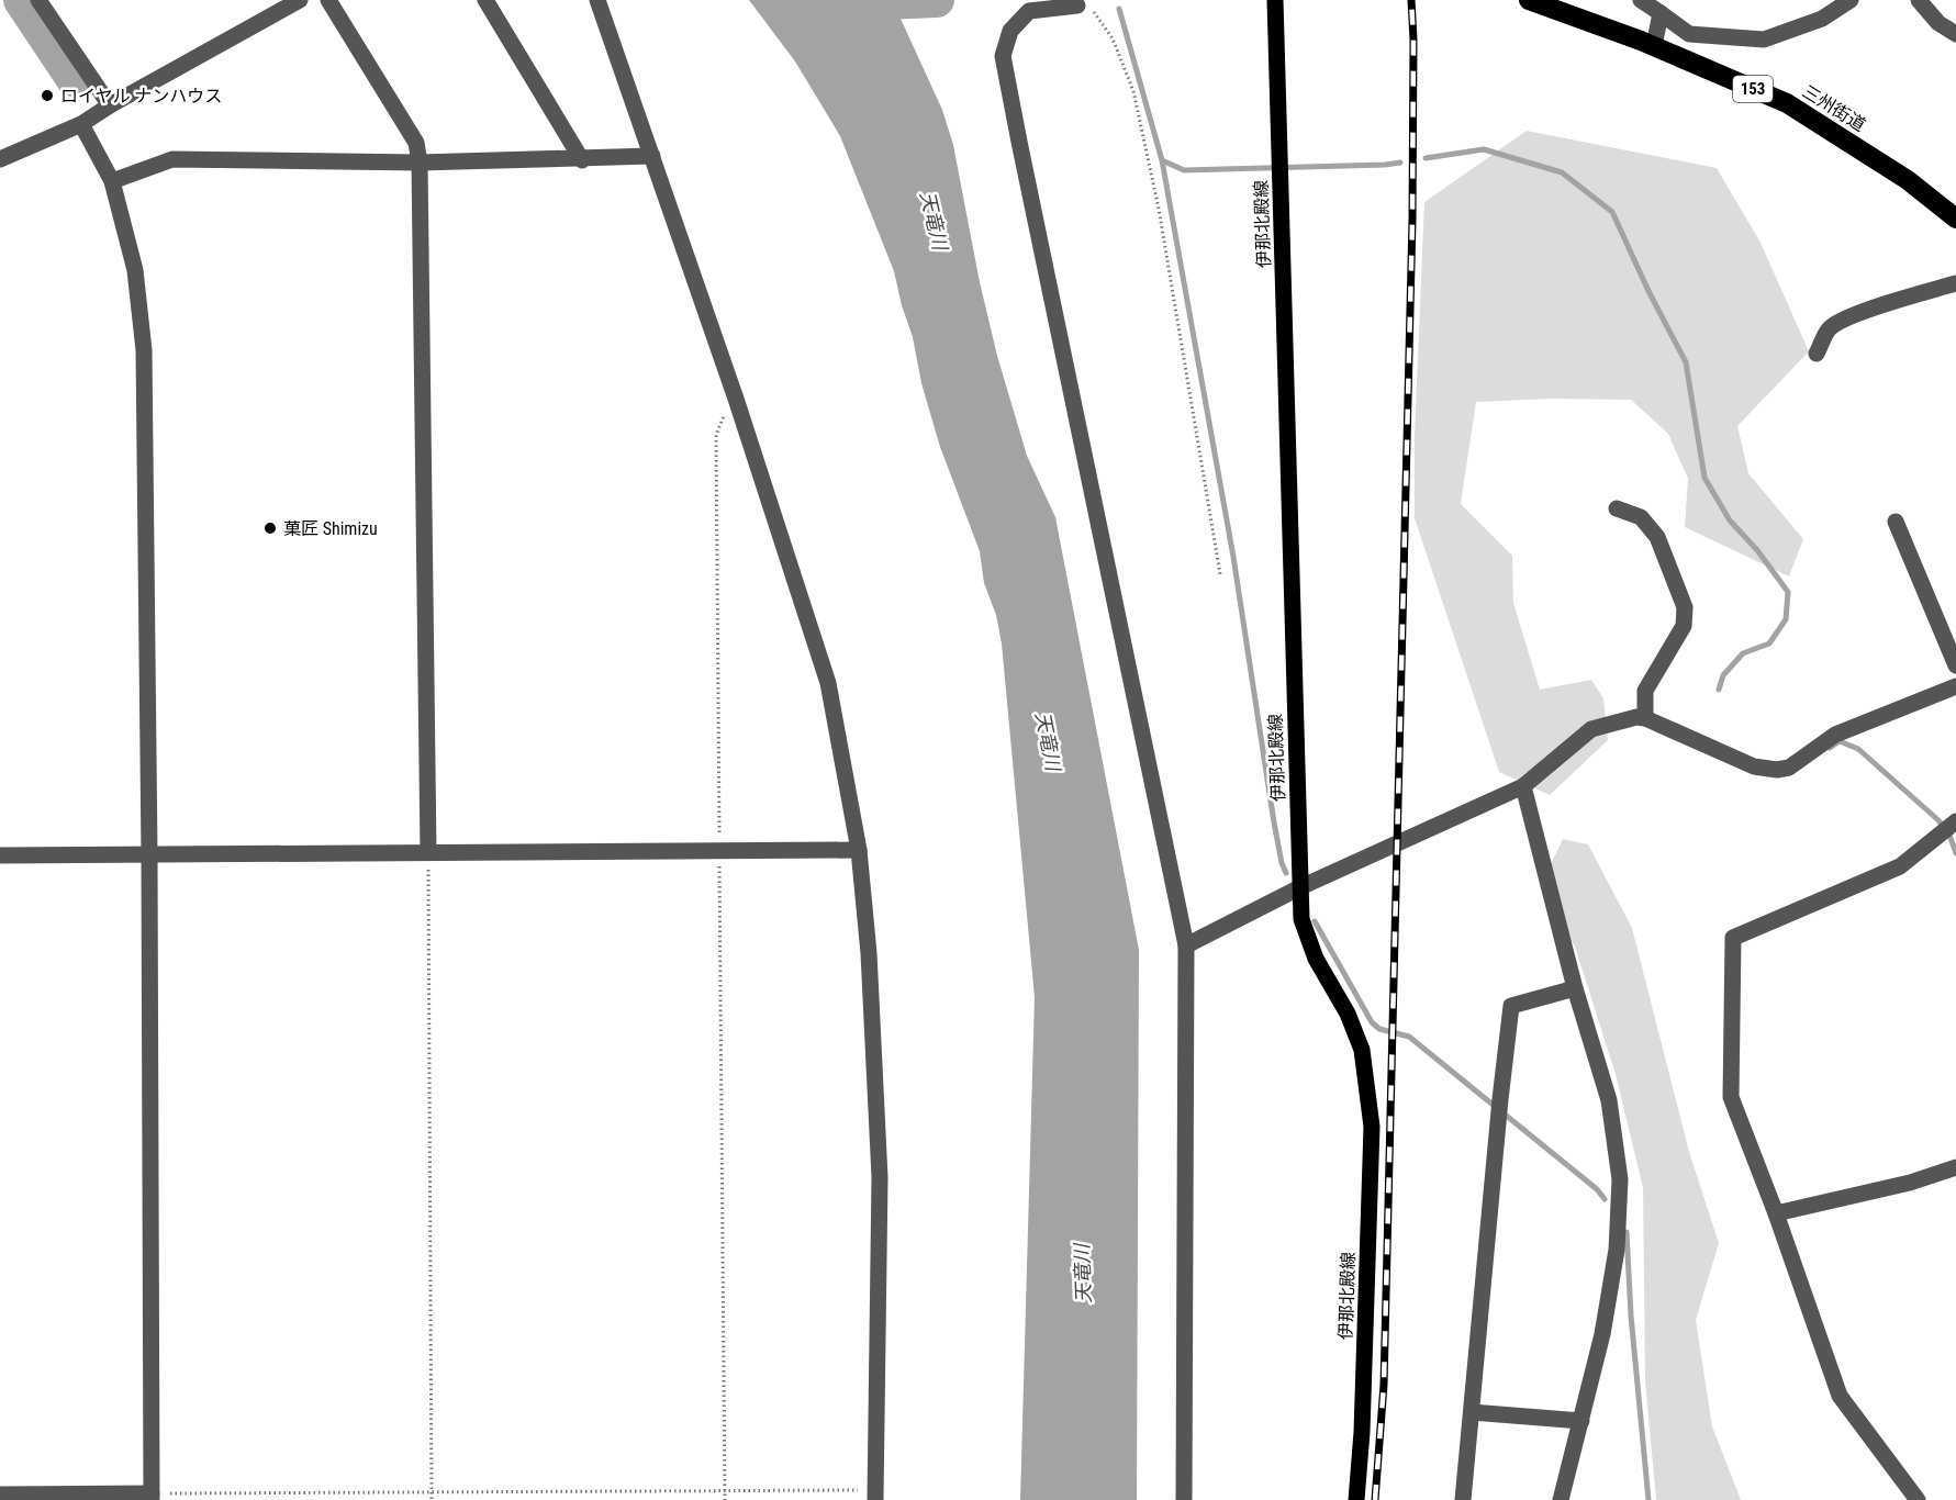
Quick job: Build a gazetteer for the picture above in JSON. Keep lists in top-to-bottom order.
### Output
{
  "streets": {
    "highway": ["153", "三州街道"],
    "main road": ["伊那北殿線"]
  },
  "water": ["天竜川"],
  "places": ["ロイヤル ナンハウス", "菓匠 Shimizu"]
}
